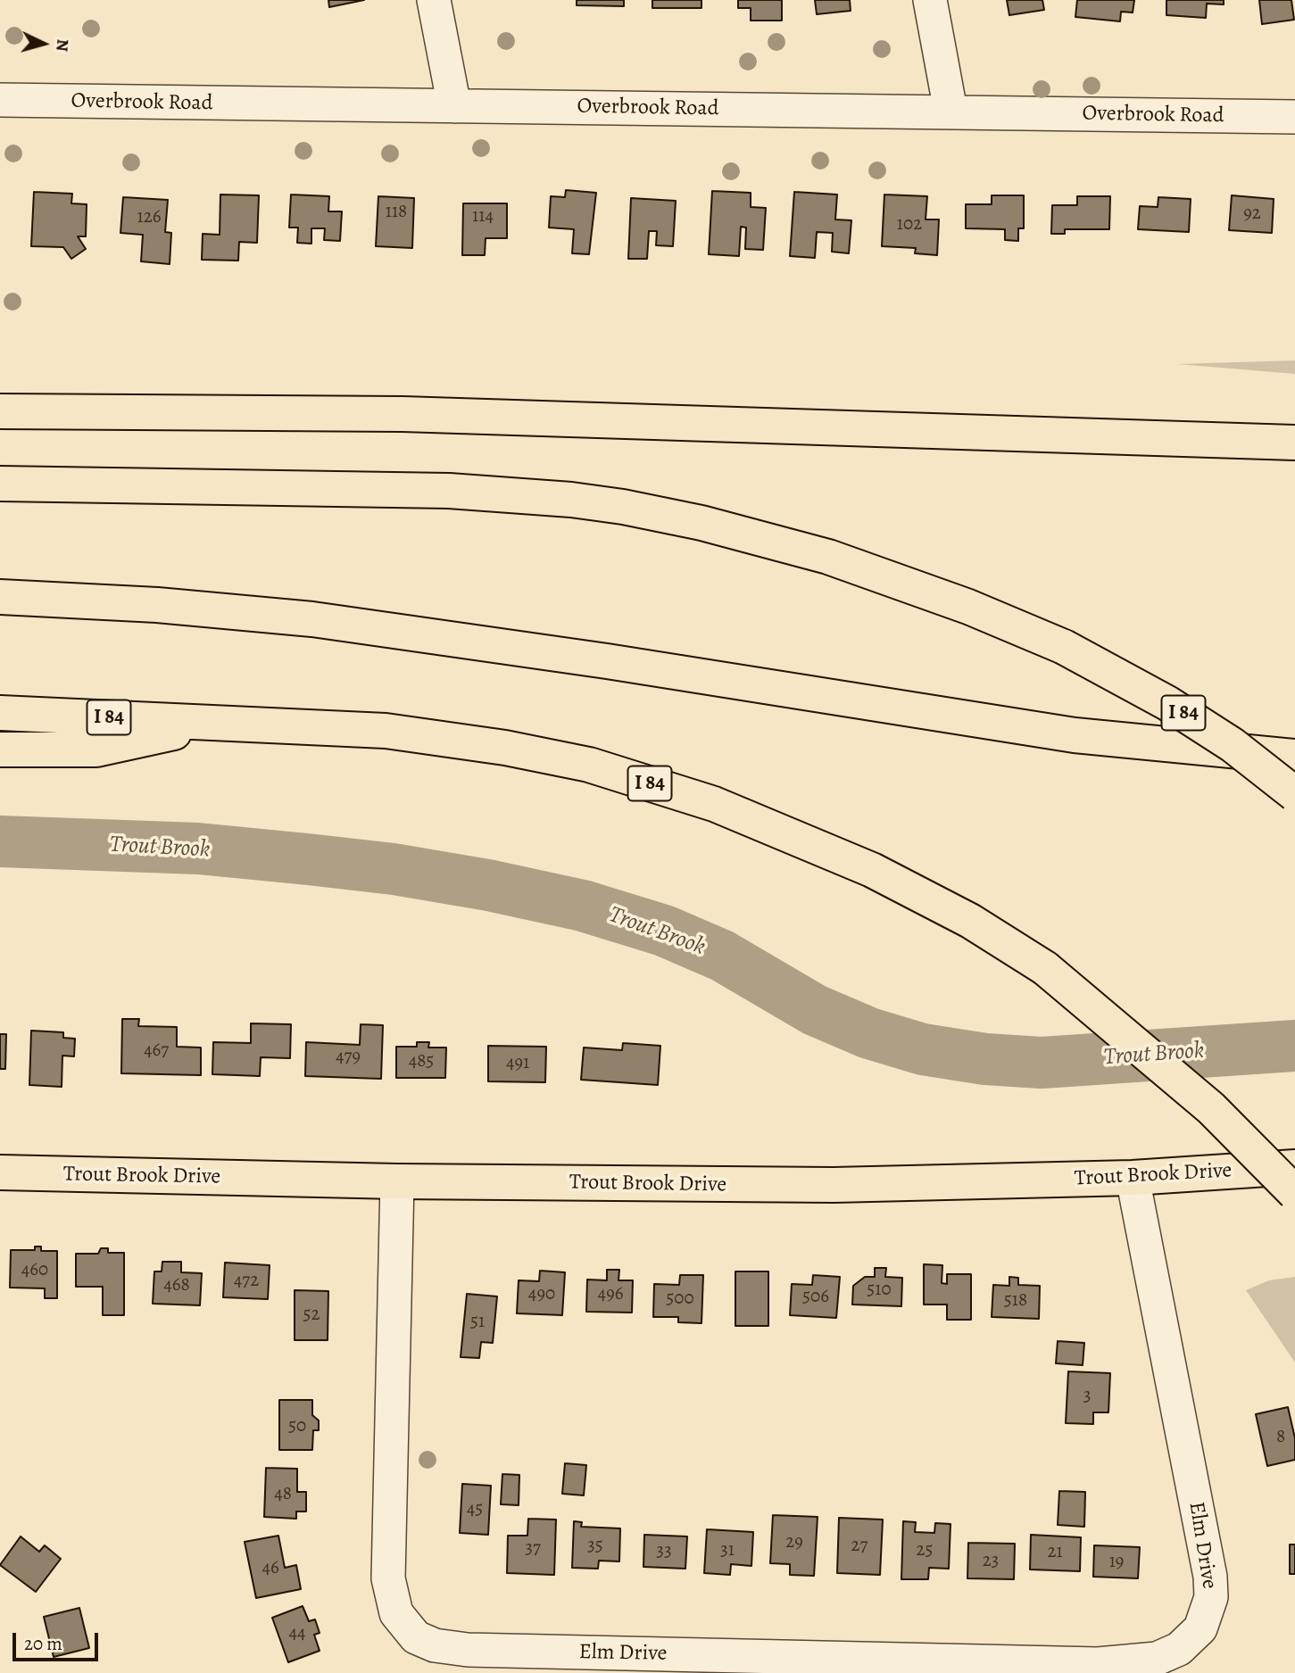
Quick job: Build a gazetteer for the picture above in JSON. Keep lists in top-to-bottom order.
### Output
{
  "streets": {
    "main road": ["I 84", "Trout Brook Drive"],
    "street": ["Overbrook Road", "Elm Drive"]
  },
  "crossings": [
    ["Trout Brook Drive", "Elm Drive"]
  ],
  "water": ["Trout Brook"],
  "house_numbers": [
    "118",
    "92",
    "114",
    "126",
    "102",
    "467",
    "479",
    "485",
    "491",
    "460",
    "472",
    "468",
    "510",
    "490",
    "496",
    "506",
    "500",
    "518",
    "52",
    "51",
    "3",
    "50",
    "8",
    "48",
    "45",
    "29",
    "35",
    "27",
    "37",
    "31",
    "25",
    "33",
    "21",
    "23",
    "19",
    "46",
    "44"
  ],
  "scale_bar": "20 m",
  "north": "right"
}
